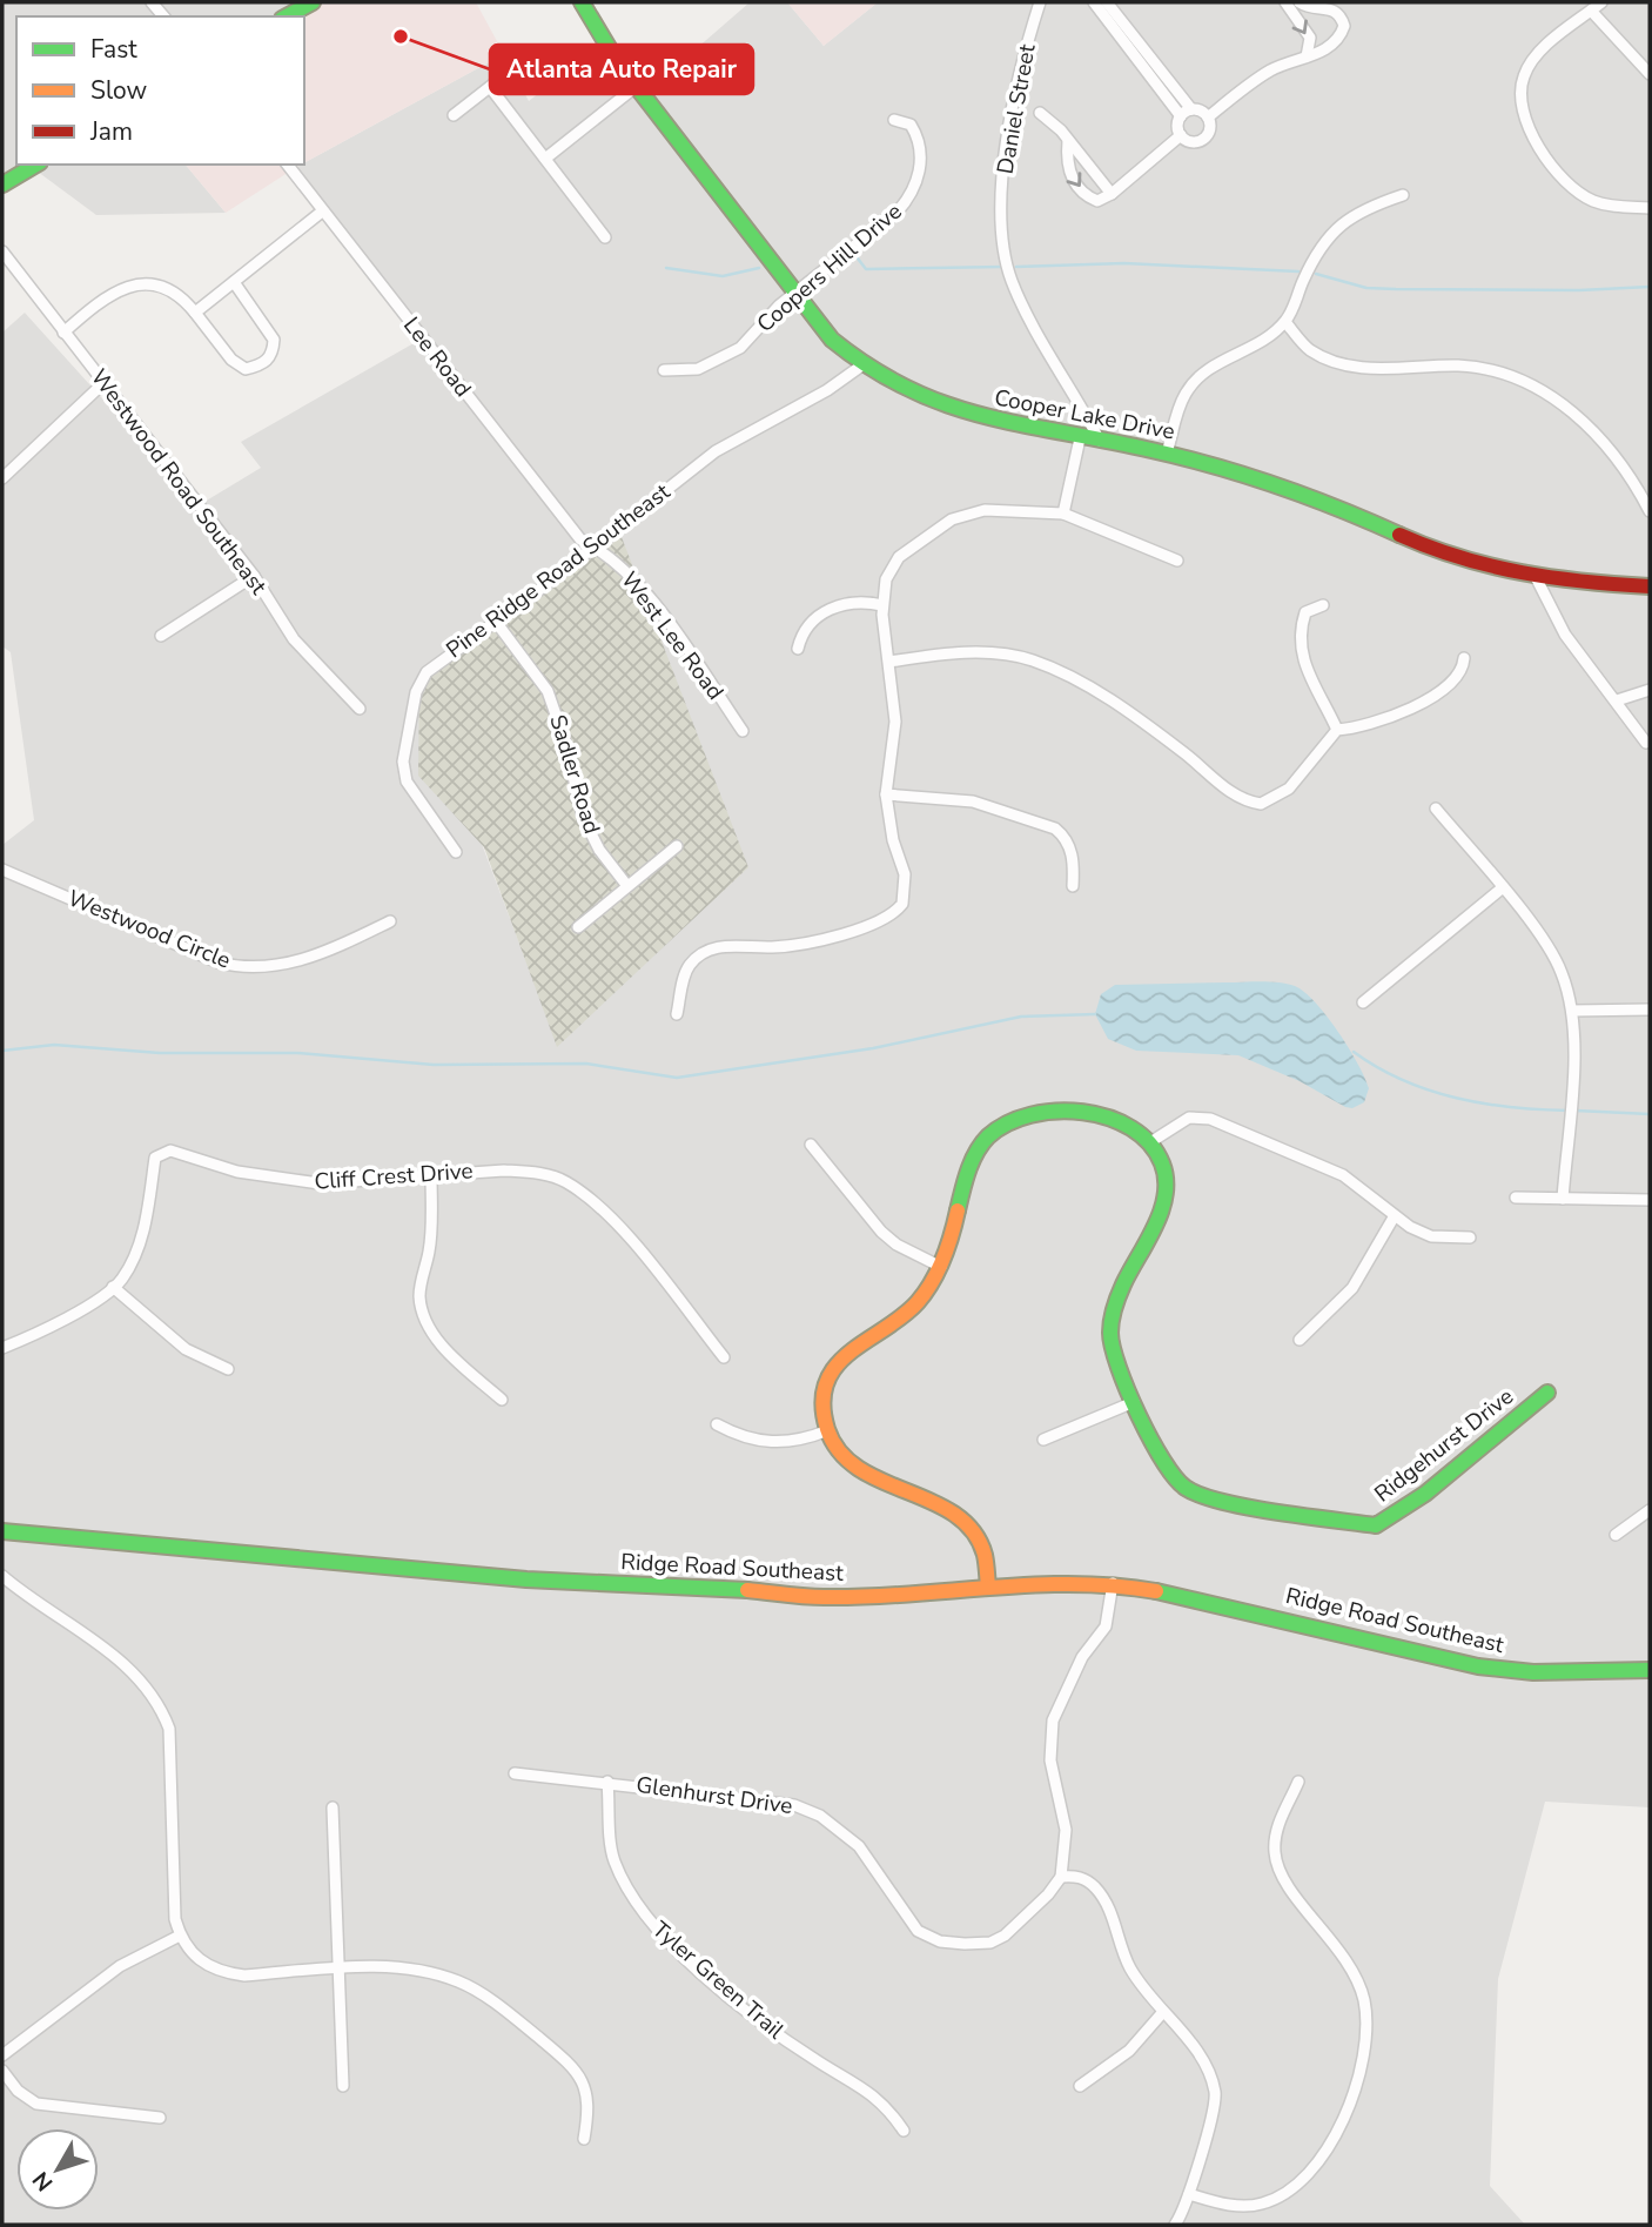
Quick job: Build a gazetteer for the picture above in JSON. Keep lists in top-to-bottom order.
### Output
{
  "streets": {
    "street": [
      "Daniel Street",
      "Coopers Hill Drive",
      "Lee Road",
      "Cooper Lake Drive",
      "Westwood Road Southeast",
      "Pine Ridge Road Southeast",
      "West Lee Road",
      "Sadler Road",
      "Westwood Circle",
      "Cliff Crest Drive",
      "Ridgehurst Drive",
      "Ridge Road Southeast",
      "Glenhurst Drive",
      "Tyler Green Trail"
    ]
  },
  "crossings": [
    ["Daniel Street", "Cooper Lake Drive"],
    ["Coopers Hill Drive", "Cooper Lake Drive"],
    ["Lee Road", "Pine Ridge Road Southeast"],
    ["Lee Road", "West Lee Road"],
    ["Cooper Lake Drive", "Pine Ridge Road Southeast"],
    ["Pine Ridge Road Southeast", "West Lee Road"],
    ["Pine Ridge Road Southeast", "Sadler Road"],
    ["Glenhurst Drive", "Tyler Green Trail"]
  ],
  "places": ["Atlanta Auto Repair"],
  "legend": ["Fast", "Slow", "Jam"],
  "north": "bottom left"
}
